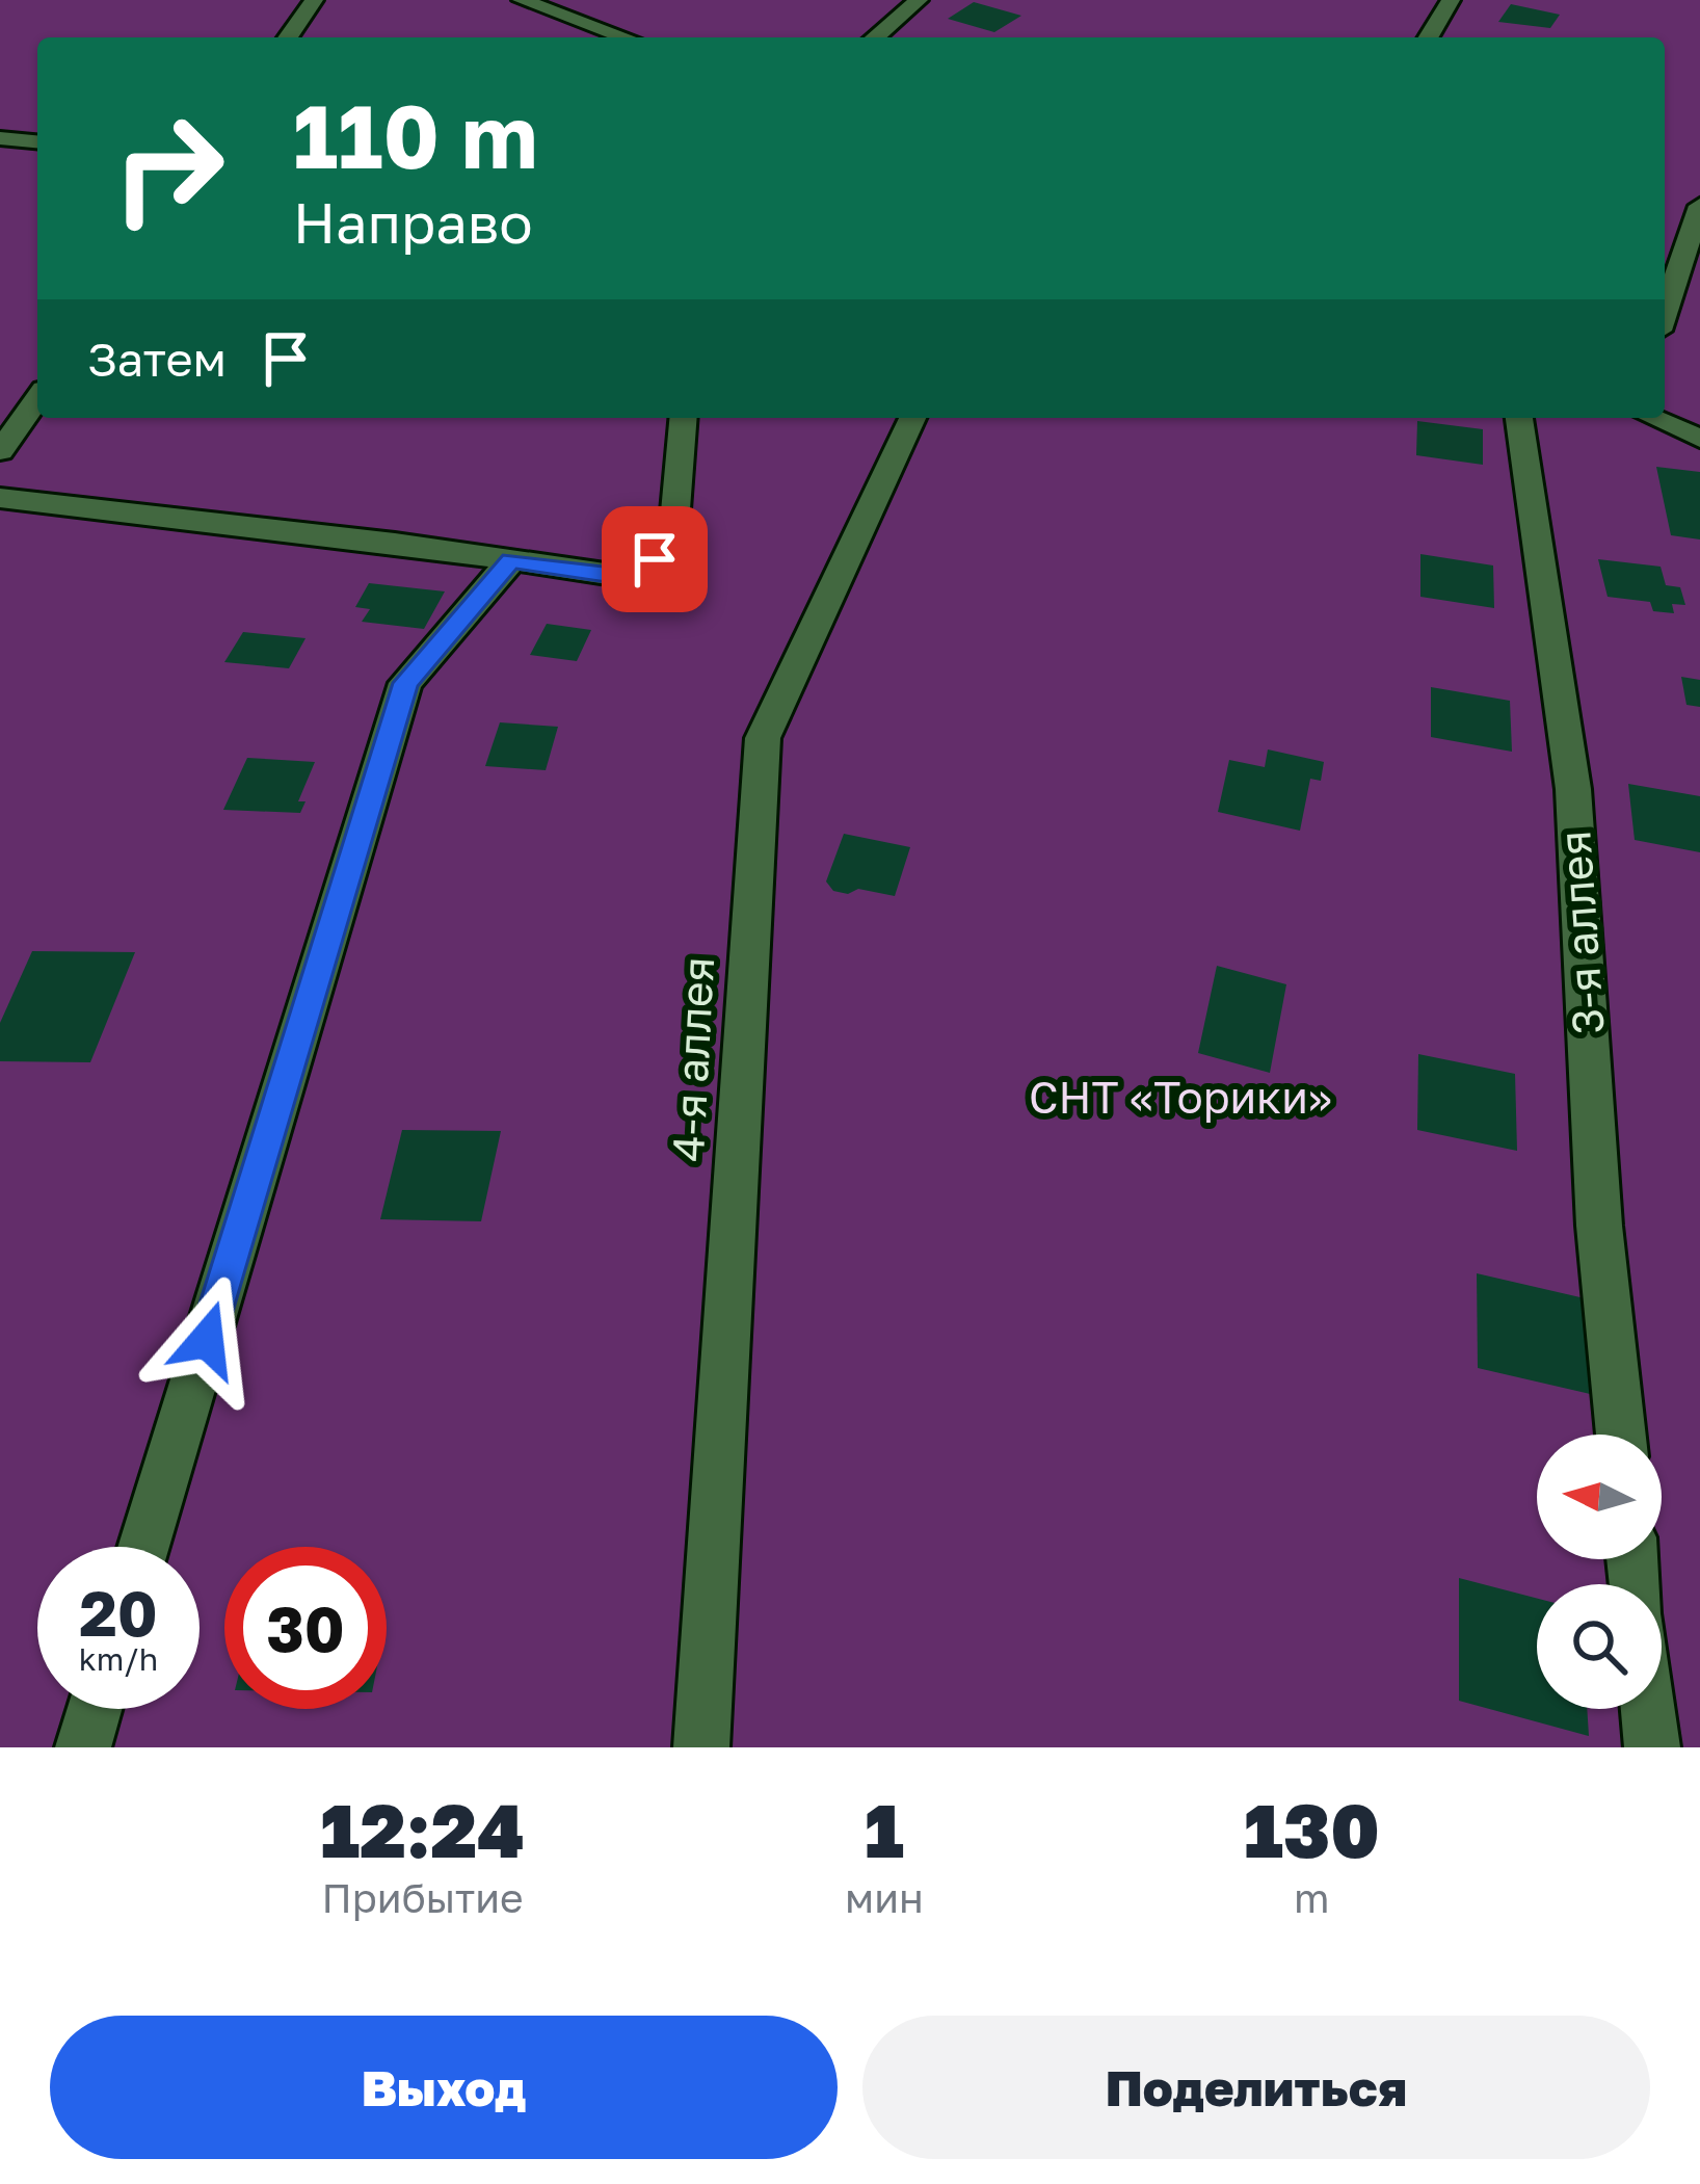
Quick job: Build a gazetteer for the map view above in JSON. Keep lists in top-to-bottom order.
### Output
{
  "streets": {
    "street": ["3-я аллея", "4-я аллея"]
  },
  "parks": ["СНТ «Торики»"],
  "north": "left",
  "page": {
    "turn": ["110 m", "Направо"],
    "then": "Затем",
    "speed": "20 km/h",
    "limit": "30",
    "eta": [
      "12:24",
      "Прибытие",
      "1",
      "мин",
      "130",
      "m"
    ],
    "buttons": ["Выход", "Поделиться"]
  }
}
